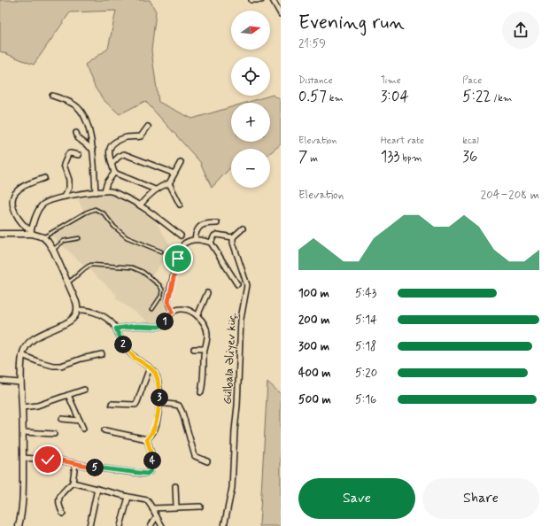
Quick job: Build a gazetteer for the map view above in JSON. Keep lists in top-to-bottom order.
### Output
{
  "streets": {
    "street": ["Gülbala Əliyev küç."]
  },
  "north": "right",
  "page": {
    "heading": ["Evening run", "21:59"],
    "map_buttons": ["+", "−"],
    "stats": [
      ["Distance", "0.57 km"],
      ["Time", "3:04"],
      ["Pace", "5:22 /km"],
      ["Elevation", "7 m"],
      ["Heart rate", "133 bpm"],
      ["kcal", "36"]
    ],
    "chart": ["Elevation", "204–208 m"],
    "list": [
      {
        "name": "100 m",
        "note": "5:43"
      },
      {
        "name": "200 m",
        "note": "5:14"
      },
      {
        "name": "300 m",
        "note": "5:18"
      },
      {
        "name": "400 m",
        "note": "5:20"
      },
      {
        "name": "500 m",
        "note": "5:16"
      }
    ],
    "pins": [
      "1",
      "2",
      "3",
      "4",
      "5"
    ],
    "buttons": ["Save", "Share"]
  }
}
